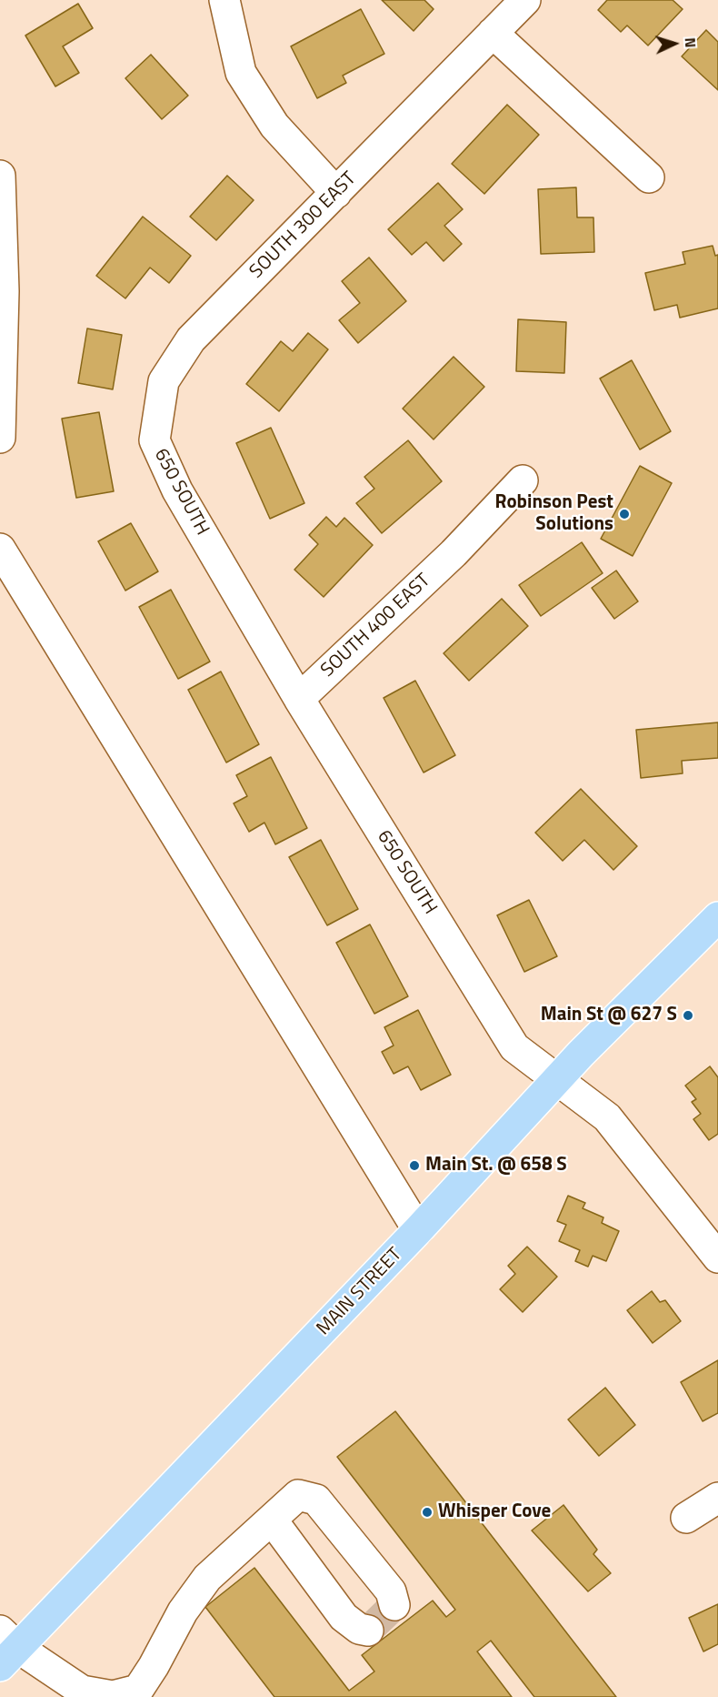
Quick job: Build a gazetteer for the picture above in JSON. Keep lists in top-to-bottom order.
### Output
{
  "streets": {
    "main road": ["MAIN STREET"],
    "street": ["SOUTH 300 EAST", "650 SOUTH", "SOUTH 400 EAST"]
  },
  "crossings": [
    ["SOUTH 300 EAST", "650 SOUTH"],
    ["650 SOUTH", "SOUTH 400 EAST"],
    ["650 SOUTH", "MAIN STREET"]
  ],
  "places": [
    "Robinson Pest Solutions",
    "Main St @ 627 S",
    "Main St. @ 658 S",
    "Whisper Cove"
  ],
  "north": "right"
}
